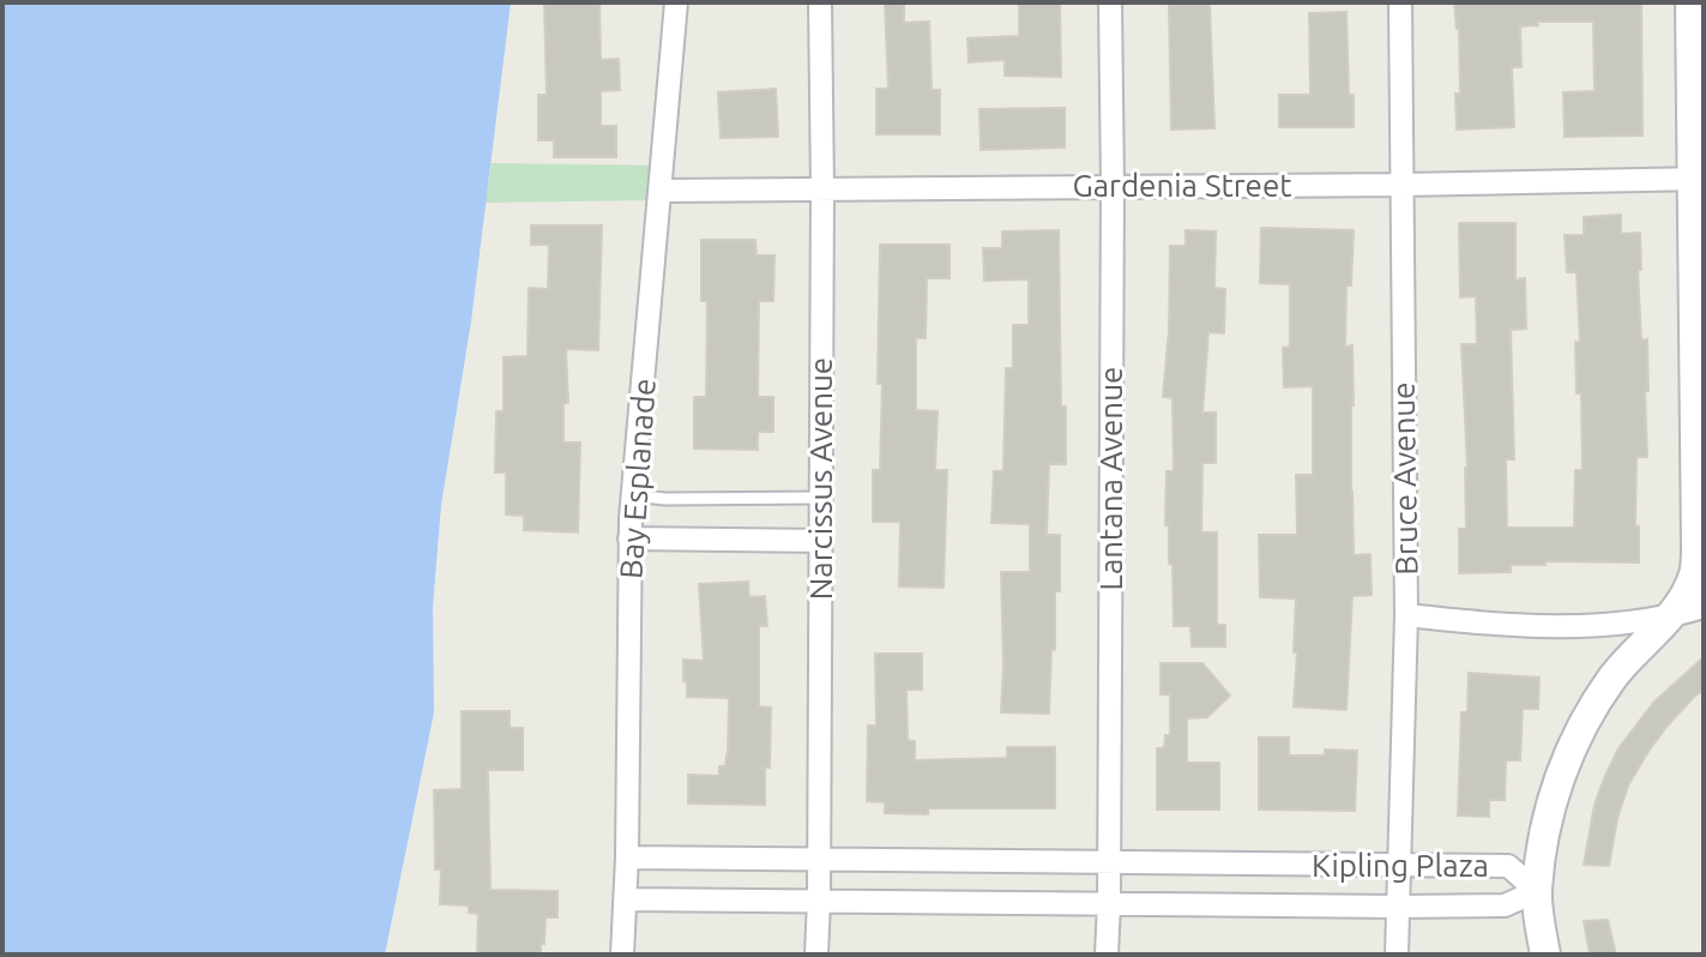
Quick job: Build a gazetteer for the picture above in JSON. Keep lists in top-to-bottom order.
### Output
{
  "streets": {
    "street": [
      "Gardenia Street",
      "Bay Esplanade",
      "Narcissus Avenue",
      "Lantana Avenue",
      "Bruce Avenue",
      "Kipling Plaza"
    ]
  },
  "crossings": [
    ["Gardenia Street", "Bay Esplanade"],
    ["Gardenia Street", "Narcissus Avenue"],
    ["Gardenia Street", "Lantana Avenue"],
    ["Gardenia Street", "Bruce Avenue"],
    ["Bay Esplanade", "Kipling Plaza"],
    ["Narcissus Avenue", "Kipling Plaza"],
    ["Lantana Avenue", "Kipling Plaza"],
    ["Bruce Avenue", "Kipling Plaza"]
  ]
}
